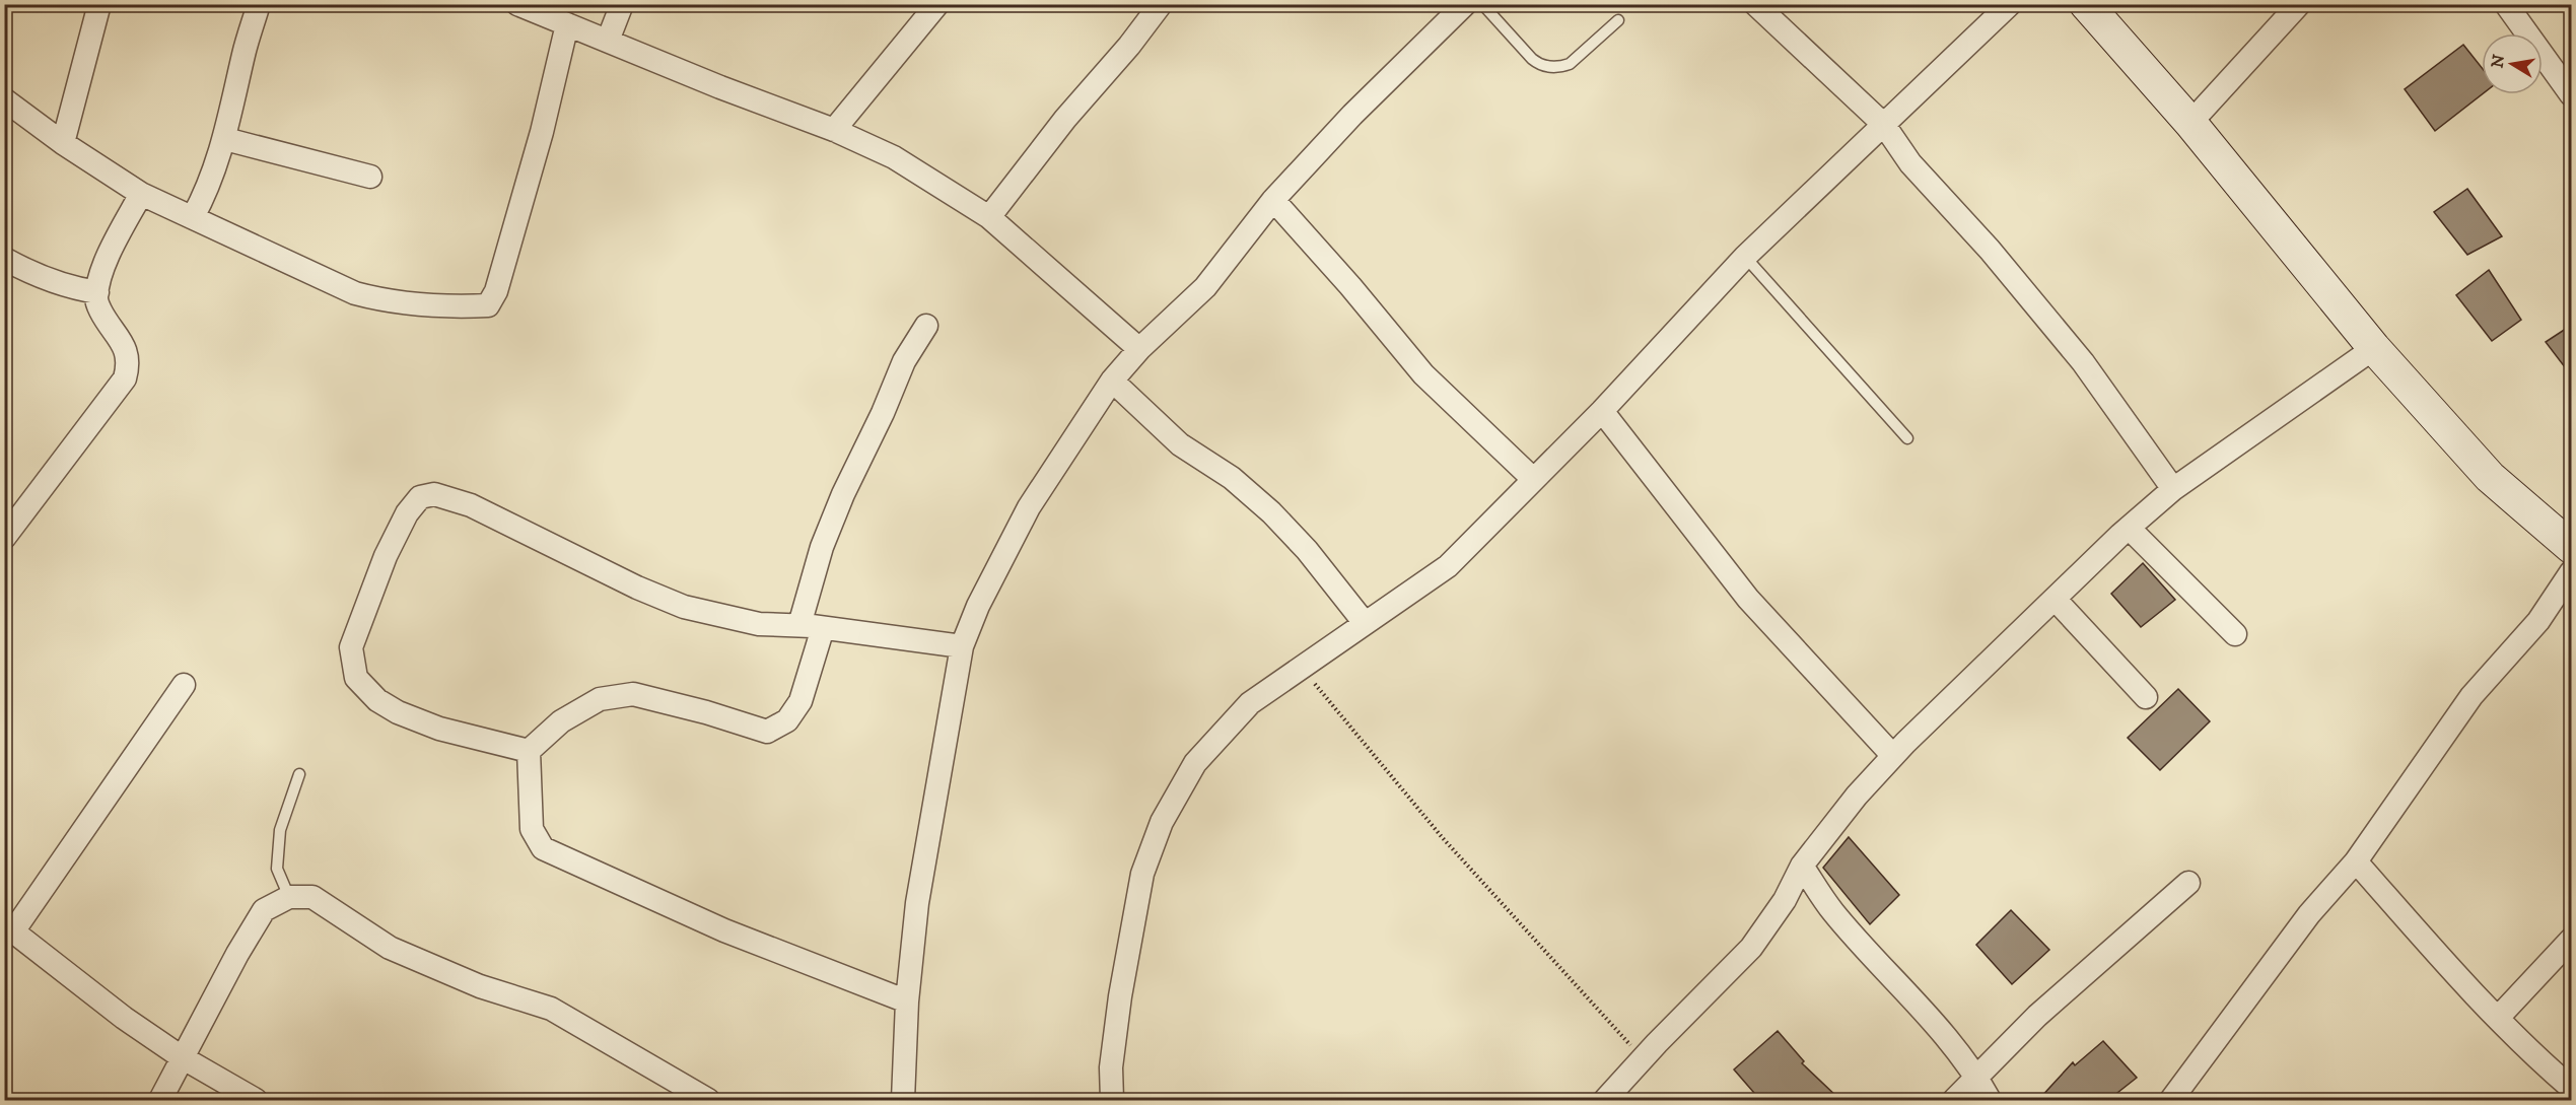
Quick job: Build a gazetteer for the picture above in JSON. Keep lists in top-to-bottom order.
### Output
{
  "north": "left"
}
